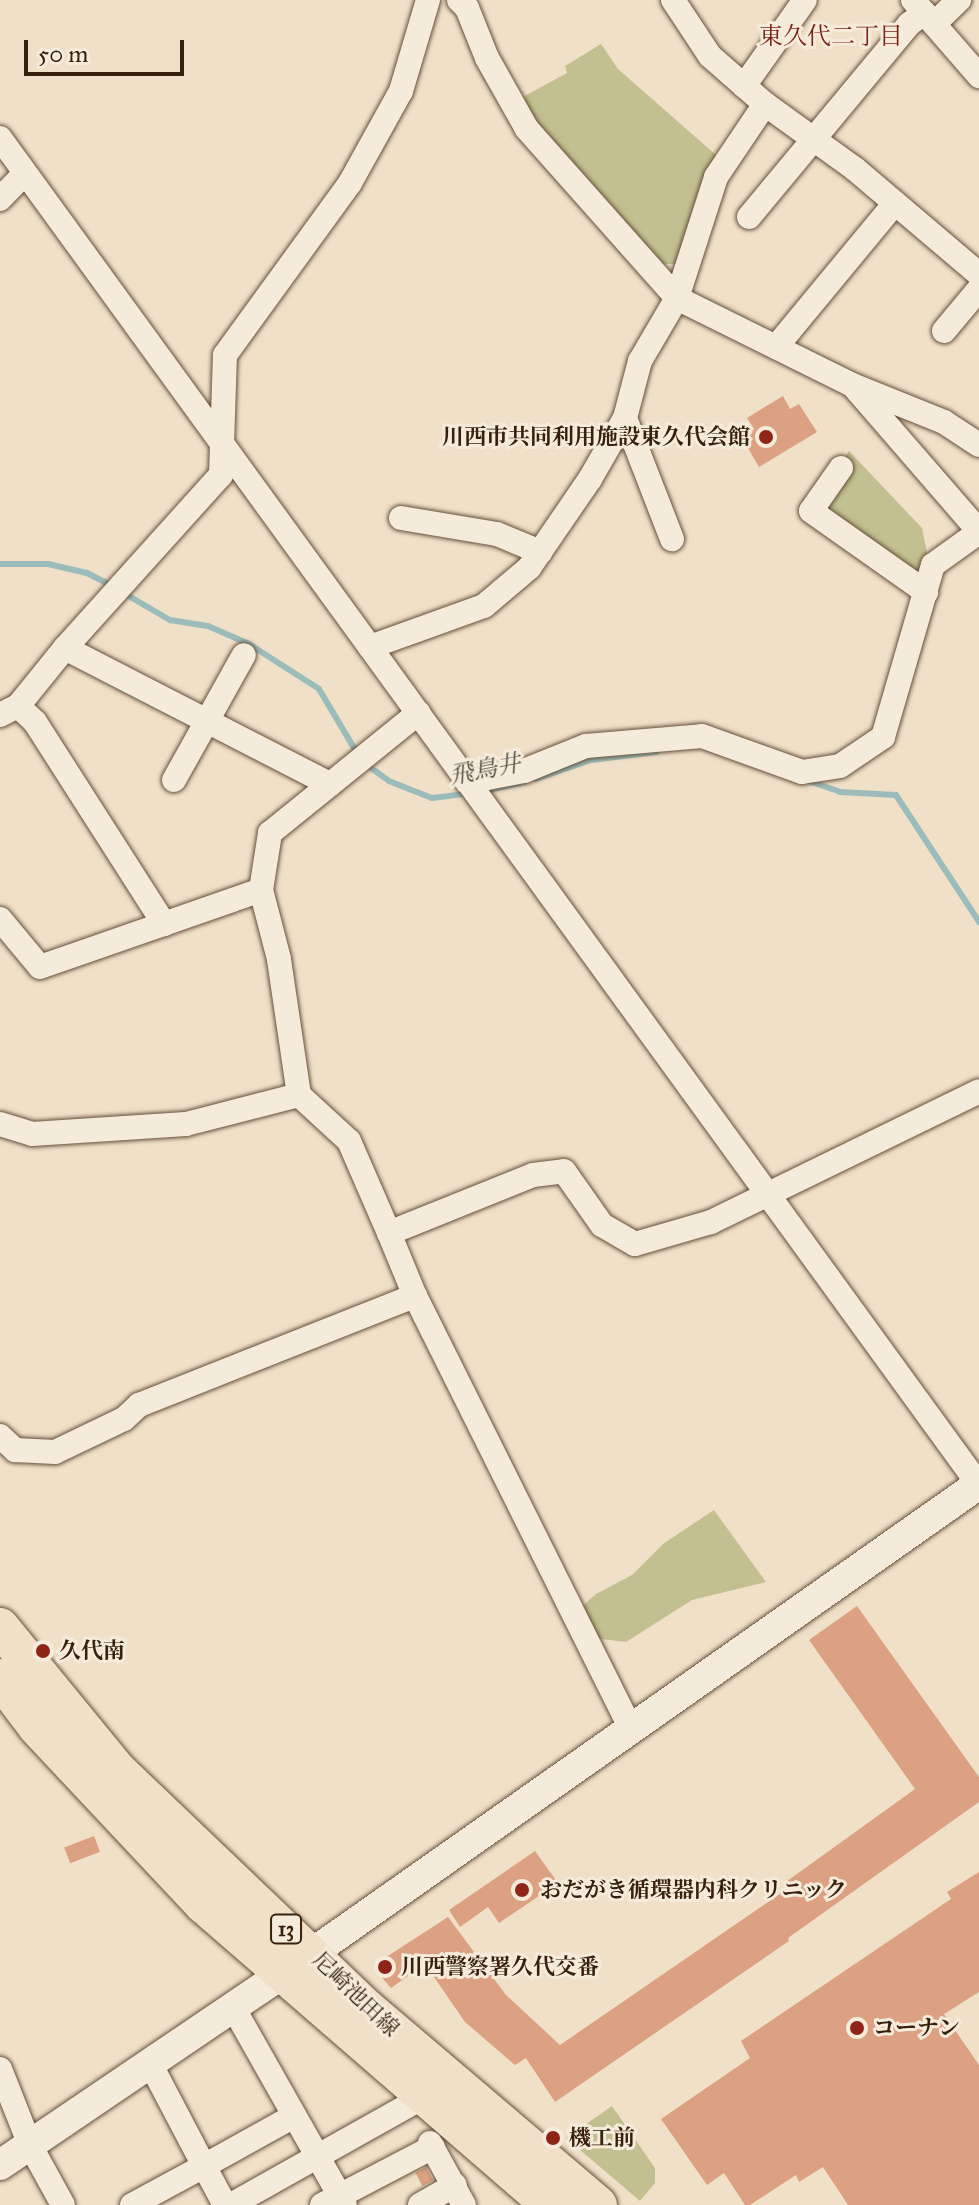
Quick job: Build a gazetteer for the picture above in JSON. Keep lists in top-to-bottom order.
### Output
{
  "streets": {
    "main road": ["13", "尼崎池田線"]
  },
  "districts": ["東久代二丁目"],
  "water": ["飛鳥井"],
  "places": [
    "川西市共同利用施設東久代会館",
    "久代南",
    "おだがき循環器内科クリニック",
    "川西警察署久代交番",
    "コーナン",
    "機工前"
  ],
  "scale_bar": "50 m"
}
